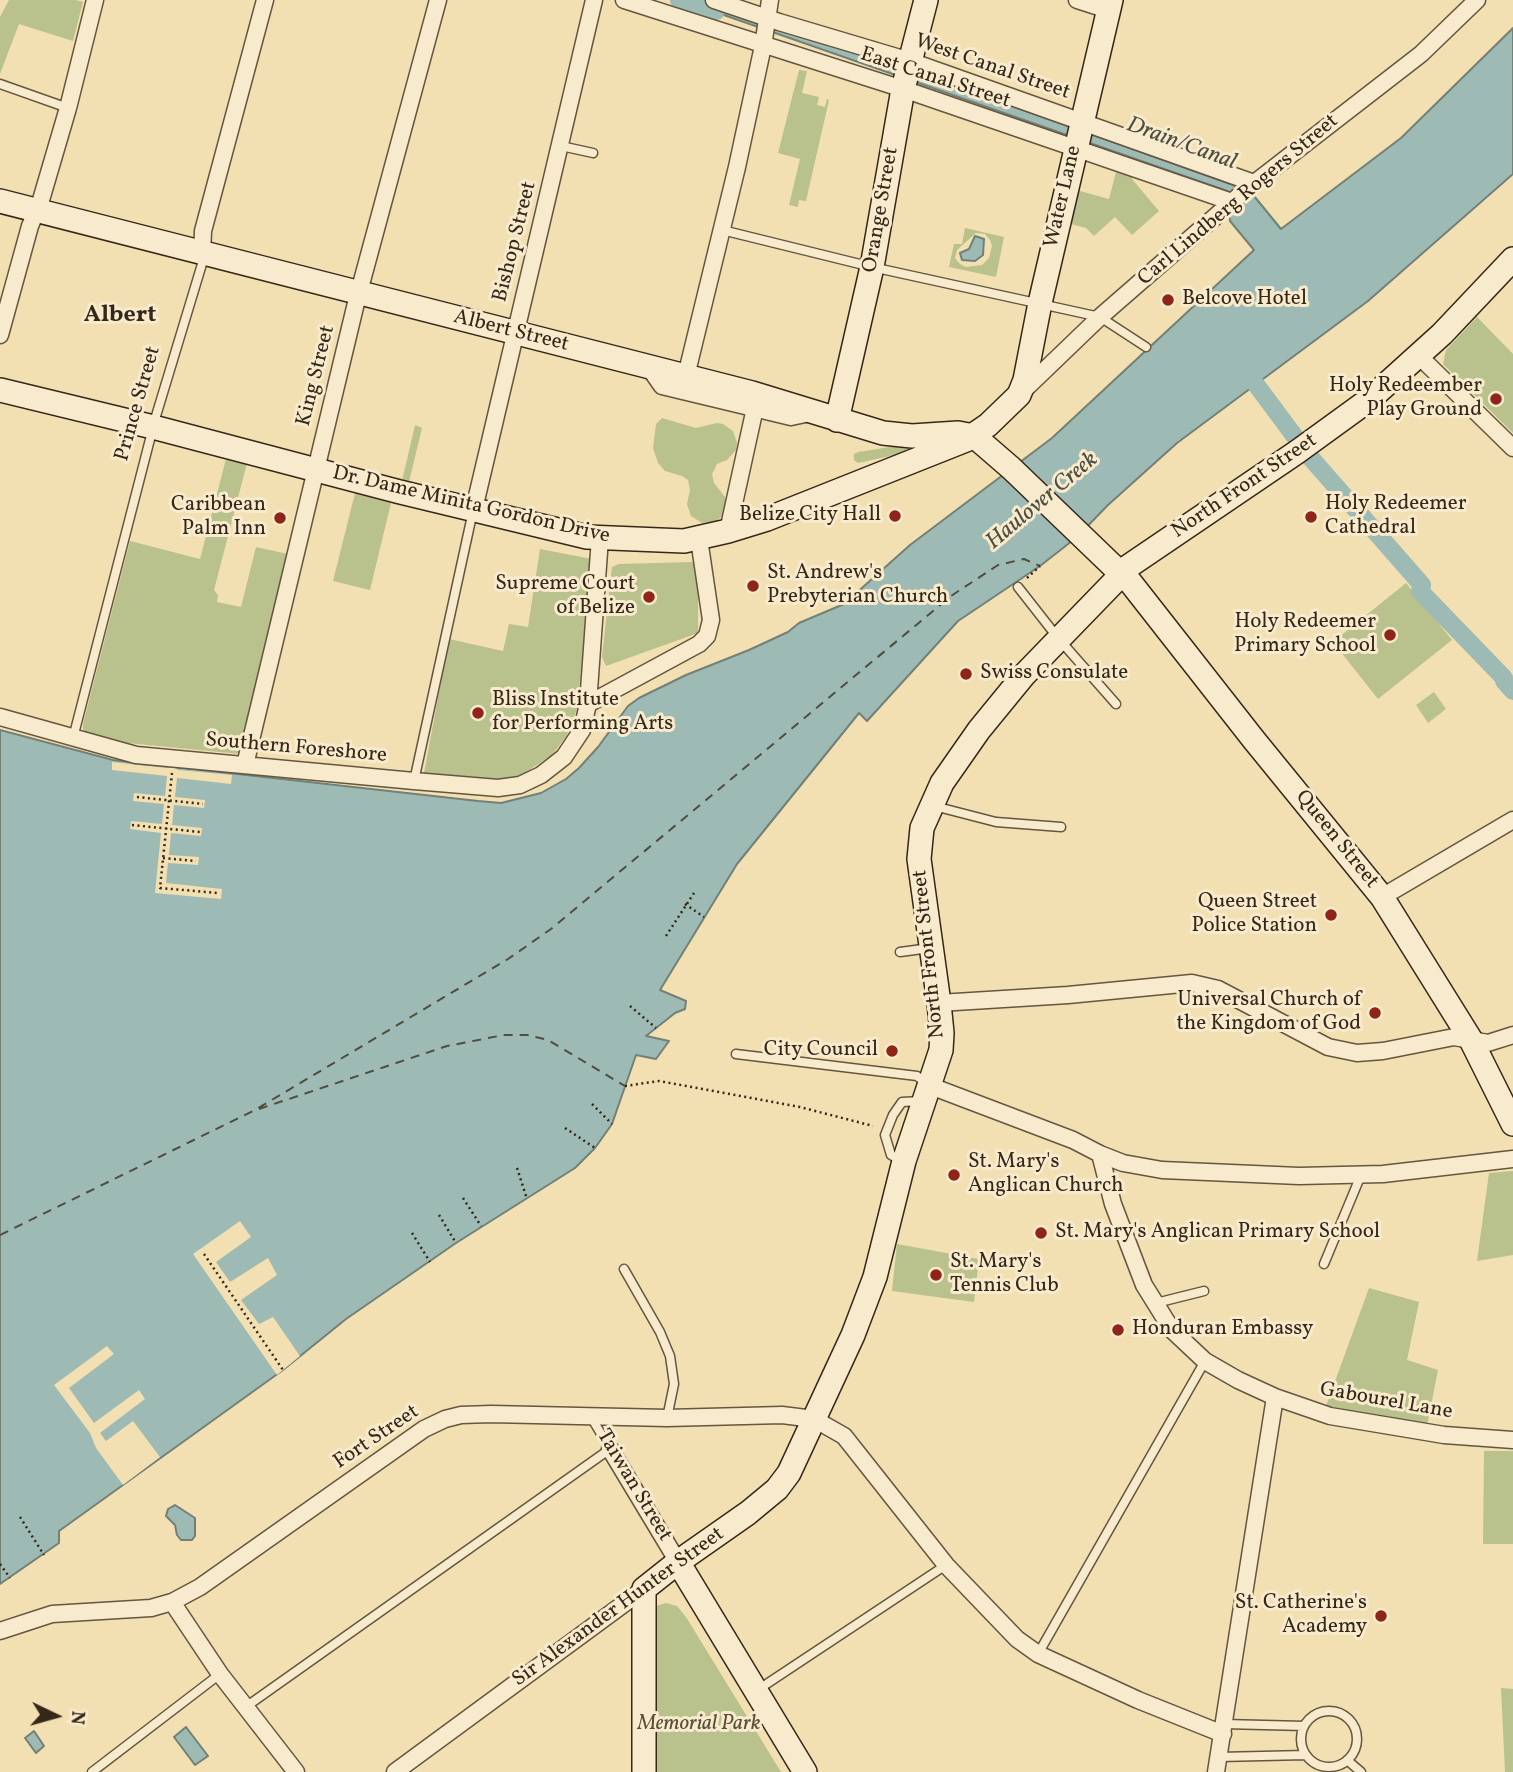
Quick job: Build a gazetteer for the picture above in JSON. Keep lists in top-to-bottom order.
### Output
{
  "streets": {
    "main road": [
      "Water Lane",
      "Carl Lindberg Rogers Street",
      "Orange Street",
      "Albert Street",
      "North Front Street",
      "Dr. Dame Minita Gordon Drive",
      "Queen Street",
      "Taiwan Street",
      "Sir Alexander Hunter Street"
    ],
    "street": [
      "West Canal Street",
      "East Canal Street",
      "Bishop Street",
      "King Street",
      "Prince Street",
      "Southern Foreshore",
      "Gabourel Lane",
      "Fort Street"
    ]
  },
  "crossings": [
    ["West Canal Street", "East Canal Street"],
    ["West Canal Street", "Water Lane"],
    ["West Canal Street", "Carl Lindberg Rogers Street"],
    ["West Canal Street", "Orange Street"],
    ["East Canal Street", "Water Lane"],
    ["East Canal Street", "Carl Lindberg Rogers Street"],
    ["East Canal Street", "Orange Street"],
    ["Water Lane", "Carl Lindberg Rogers Street"],
    ["Carl Lindberg Rogers Street", "Albert Street"],
    ["Carl Lindberg Rogers Street", "Dr. Dame Minita Gordon Drive"],
    ["Carl Lindberg Rogers Street", "Queen Street"],
    ["Orange Street", "Albert Street"],
    ["Bishop Street", "Albert Street"],
    ["Bishop Street", "Dr. Dame Minita Gordon Drive"],
    ["Bishop Street", "Southern Foreshore"],
    ["Albert Street", "King Street"],
    ["Albert Street", "Prince Street"],
    ["Albert Street", "Dr. Dame Minita Gordon Drive"],
    ["Albert Street", "Queen Street"],
    ["King Street", "Dr. Dame Minita Gordon Drive"],
    ["King Street", "Southern Foreshore"],
    ["Prince Street", "Dr. Dame Minita Gordon Drive"],
    ["Prince Street", "Southern Foreshore"],
    ["North Front Street", "Queen Street"],
    ["North Front Street", "Fort Street"],
    ["North Front Street", "Sir Alexander Hunter Street"],
    ["Dr. Dame Minita Gordon Drive", "Queen Street"],
    ["Fort Street", "Taiwan Street"],
    ["Fort Street", "Sir Alexander Hunter Street"],
    ["Taiwan Street", "Sir Alexander Hunter Street"]
  ],
  "districts": ["Albert"],
  "water": ["Drain/Canal", "Haulover Creek"],
  "parks": ["Memorial Park"],
  "places": [
    "Belcove Hotel",
    "Holy Redeember Play Ground",
    "Belize City Hall",
    "Holy Redeemer Cathedral",
    "Caribbean Palm Inn",
    "St. Andrew's Prebyterian Church",
    "Supreme Court of Belize",
    "Holy Redeemer Primary School",
    "Swiss Consulate",
    "Bliss Institute for Performing Arts",
    "Queen Street Police Station",
    "Universal Church of the Kingdom of God",
    "City Council",
    "St. Mary's Anglican Church",
    "St. Mary's Anglican Primary School",
    "St. Mary's Tennis Club",
    "Honduran Embassy",
    "St. Catherine's Academy"
  ],
  "north": "right"
}
